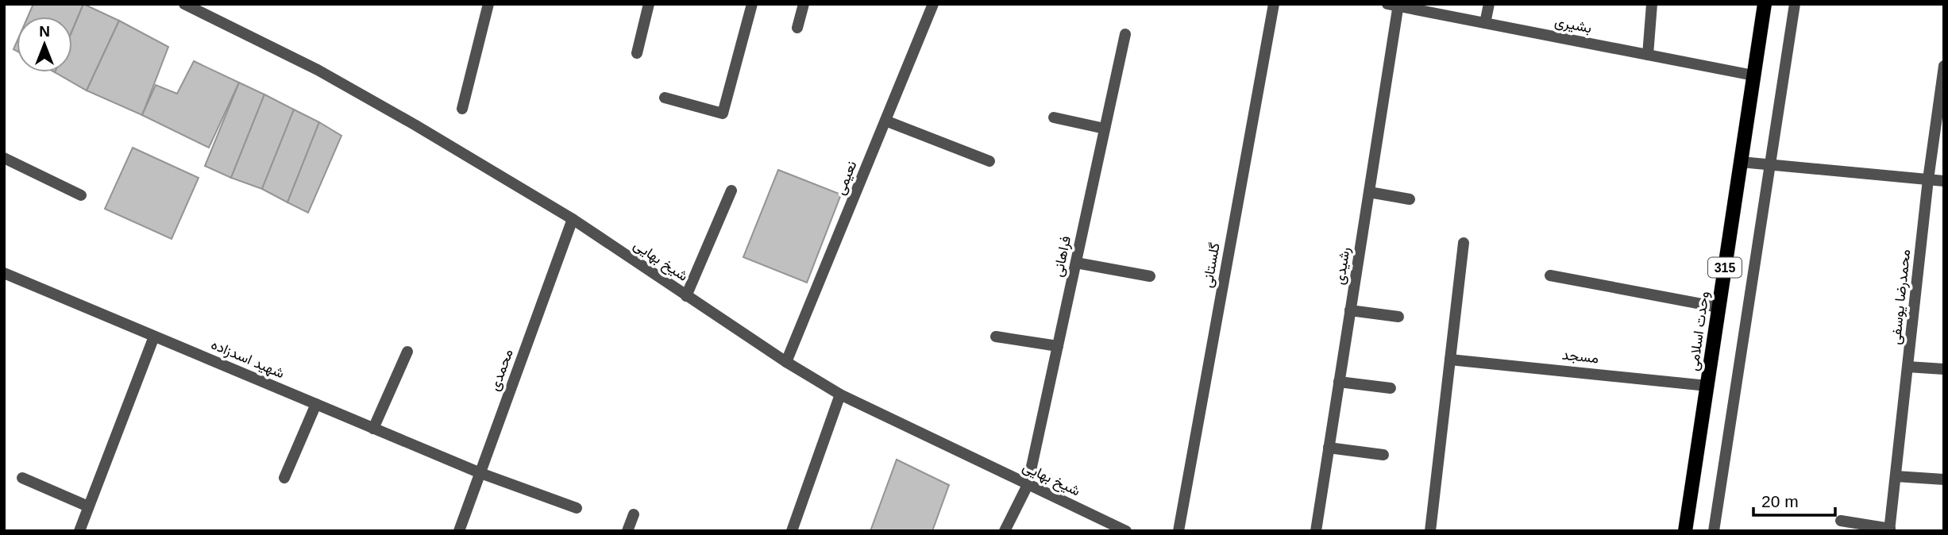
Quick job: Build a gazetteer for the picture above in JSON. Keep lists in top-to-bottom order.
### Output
{
  "streets": {
    "main road": ["315", "وحدت اسلامی"],
    "street": [
      "بشیری",
      "نعیمی",
      "فراهانی",
      "شیخ بهایی",
      "گلستانی",
      "رشیدی",
      "محمدرضا یوسفی",
      "مسجد",
      "شهید اسدزاده",
      "محمدی"
    ]
  },
  "crossings": [
    ["بشیری", "رشیدی"],
    ["بشیری", "وحدت اسلامی"],
    ["نعیمی", "شیخ بهایی"],
    ["فراهانی", "شیخ بهایی"],
    ["شیخ بهایی", "محمدی"],
    ["وحدت اسلامی", "مسجد"],
    ["شهید اسدزاده", "محمدی"]
  ],
  "scale_bar": "20 m",
  "north": "top"
}
